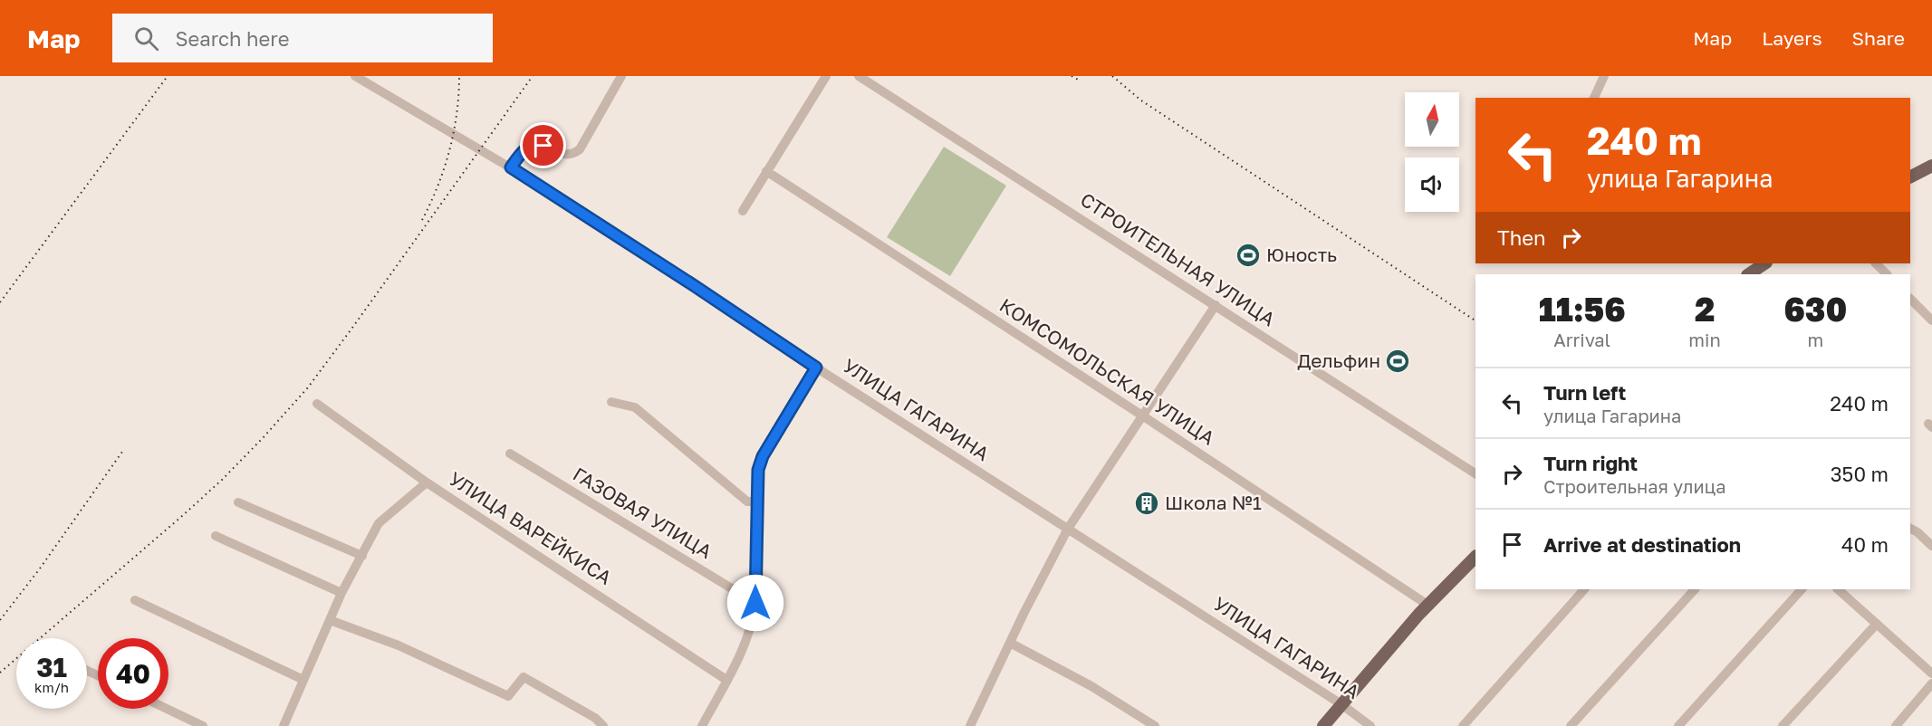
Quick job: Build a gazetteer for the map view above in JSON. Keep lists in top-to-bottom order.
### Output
{
  "streets": {
    "street": [
      "СТРОИТЕЛЬНАЯ УЛИЦА",
      "КОМСОМОЛЬСКАЯ УЛИЦА",
      "УЛИЦА ГАГАРИНА",
      "ГАЗОВАЯ УЛИЦА",
      "УЛИЦА ВАРЕЙКИСА"
    ]
  },
  "places": {
    "sports": ["Юность", "Дельфин"],
    "building": ["Школа №1"]
  },
  "north": "top",
  "page": {
    "header": "Map",
    "search": "Search here",
    "nav": ["Map", "Layers", "Share"],
    "turn": ["240 m", "улица Гагарина"],
    "then": "Then",
    "eta": [
      "11:56",
      "Arrival",
      "2",
      "min",
      "630",
      "m"
    ],
    "list": [
      {
        "name": "Turn left",
        "note": "улица Гагарина",
        "value": "240 m"
      },
      {
        "name": "Turn right",
        "note": "Строительная улица",
        "value": "350 m"
      },
      {
        "name": "Arrive at destination",
        "value": "40 m"
      }
    ],
    "speed": "31 km/h",
    "limit": "40"
  }
}
